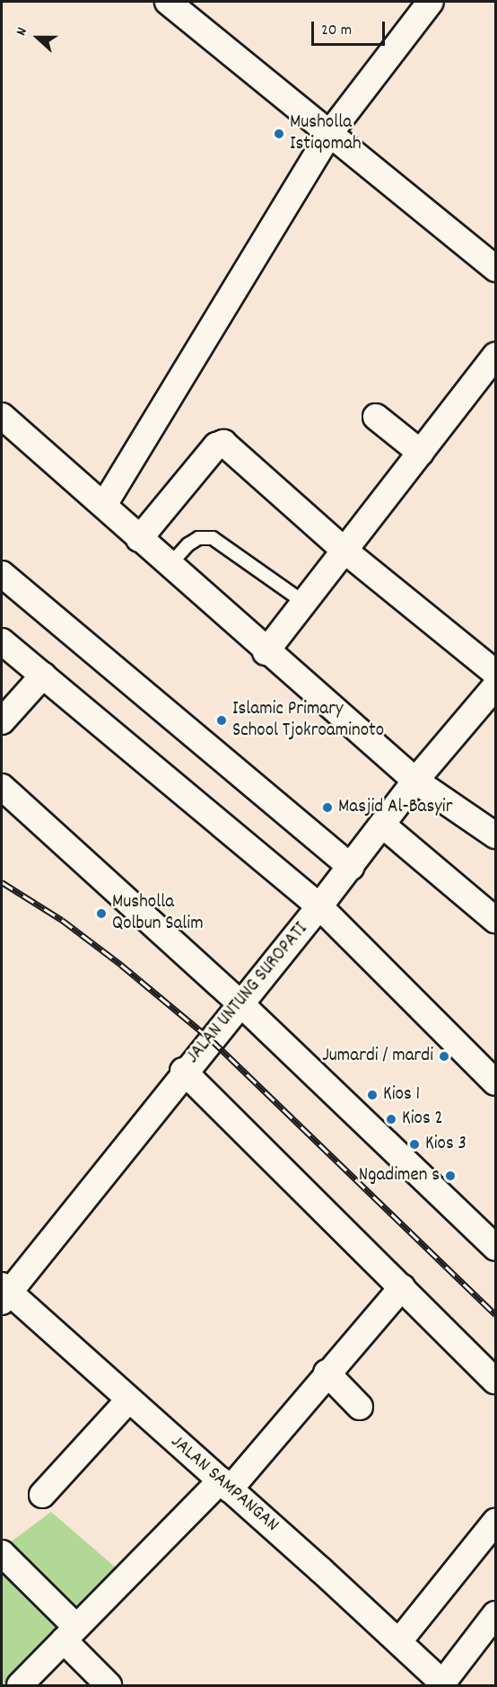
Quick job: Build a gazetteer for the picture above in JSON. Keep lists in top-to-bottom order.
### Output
{
  "streets": {
    "street": ["JALAN UNTUNG SUROPATI", "JALAN SAMPANGAN"]
  },
  "crossings": [
    ["JALAN UNTUNG SUROPATI", "JALAN SAMPANGAN"]
  ],
  "places": [
    "Musholla Istiqomah",
    "Islamic Primary School Tjokroaminoto",
    "Masjid Al-Basyir",
    "Musholla Qolbun Salim",
    "Jumardi / mardi",
    "Kios 1",
    "Kios 2",
    "Kios 3",
    "Ngadimen s"
  ],
  "scale_bar": "20 m",
  "north": "left"
}
